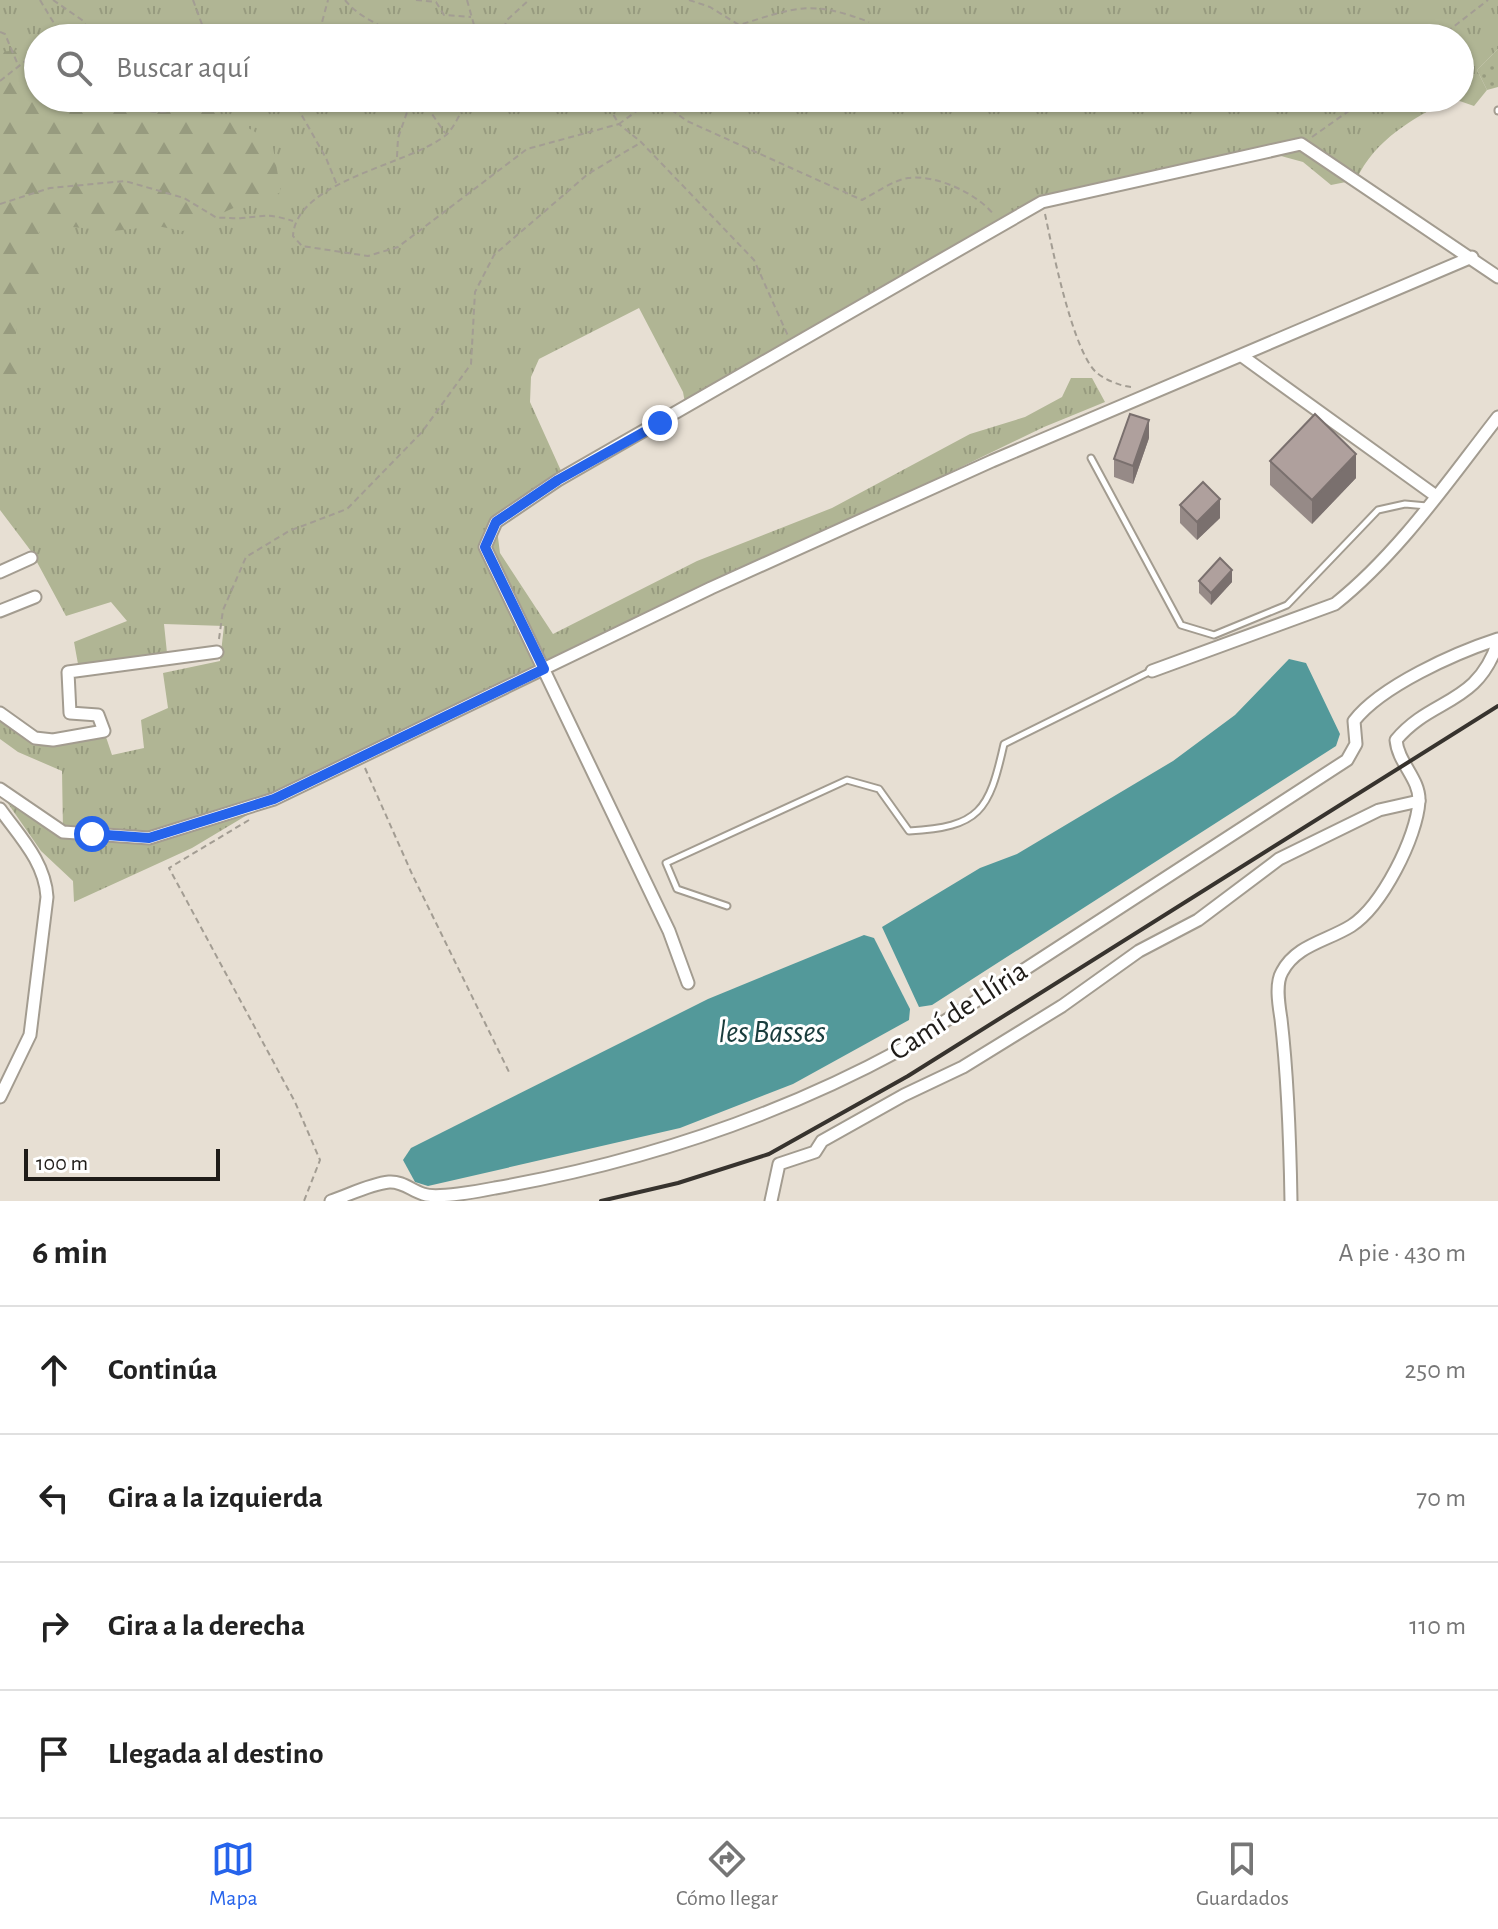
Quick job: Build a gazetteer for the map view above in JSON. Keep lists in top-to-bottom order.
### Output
{
  "streets": {
    "street": ["Camí de Llíria"]
  },
  "water": ["les Basses"],
  "scale_bar": "100 m",
  "page": {
    "search": "Buscar aquí",
    "scale": "100 m",
    "heading": ["6 min", "A pie · 430 m"],
    "list": [
      ["Continúa", "250 m"],
      ["Gira a la izquierda", "70 m"],
      ["Gira a la derecha", "110 m"],
      "Llegada al destino"
    ],
    "nav": ["Mapa", "Cómo llegar", "Guardados"]
  }
}
